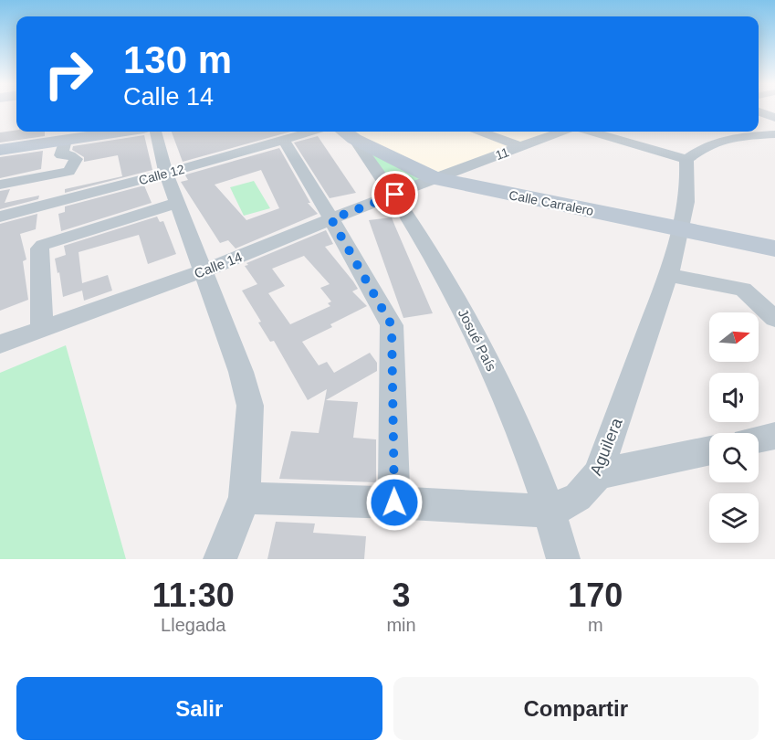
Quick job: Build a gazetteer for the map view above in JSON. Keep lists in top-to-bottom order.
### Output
{
  "streets": {
    "street": [
      "11",
      "Calle 12",
      "Calle Carralero",
      "Calle 14",
      "Josué País",
      "Aguilera"
    ]
  },
  "crossings": [
    ["11", "Calle Carralero"],
    ["11", "Calle 14"],
    ["Calle Carralero", "Calle 14"],
    ["Calle Carralero", "Josué País"],
    ["Calle Carralero", "Aguilera"],
    ["Calle 14", "Josué País"],
    ["Josué País", "Aguilera"]
  ],
  "north": "right",
  "page": {
    "turn": ["130 m", "Calle 14"],
    "eta": [
      "11:30",
      "Llegada",
      "3",
      "min",
      "170",
      "m"
    ],
    "buttons": ["Salir", "Compartir"]
  }
}
